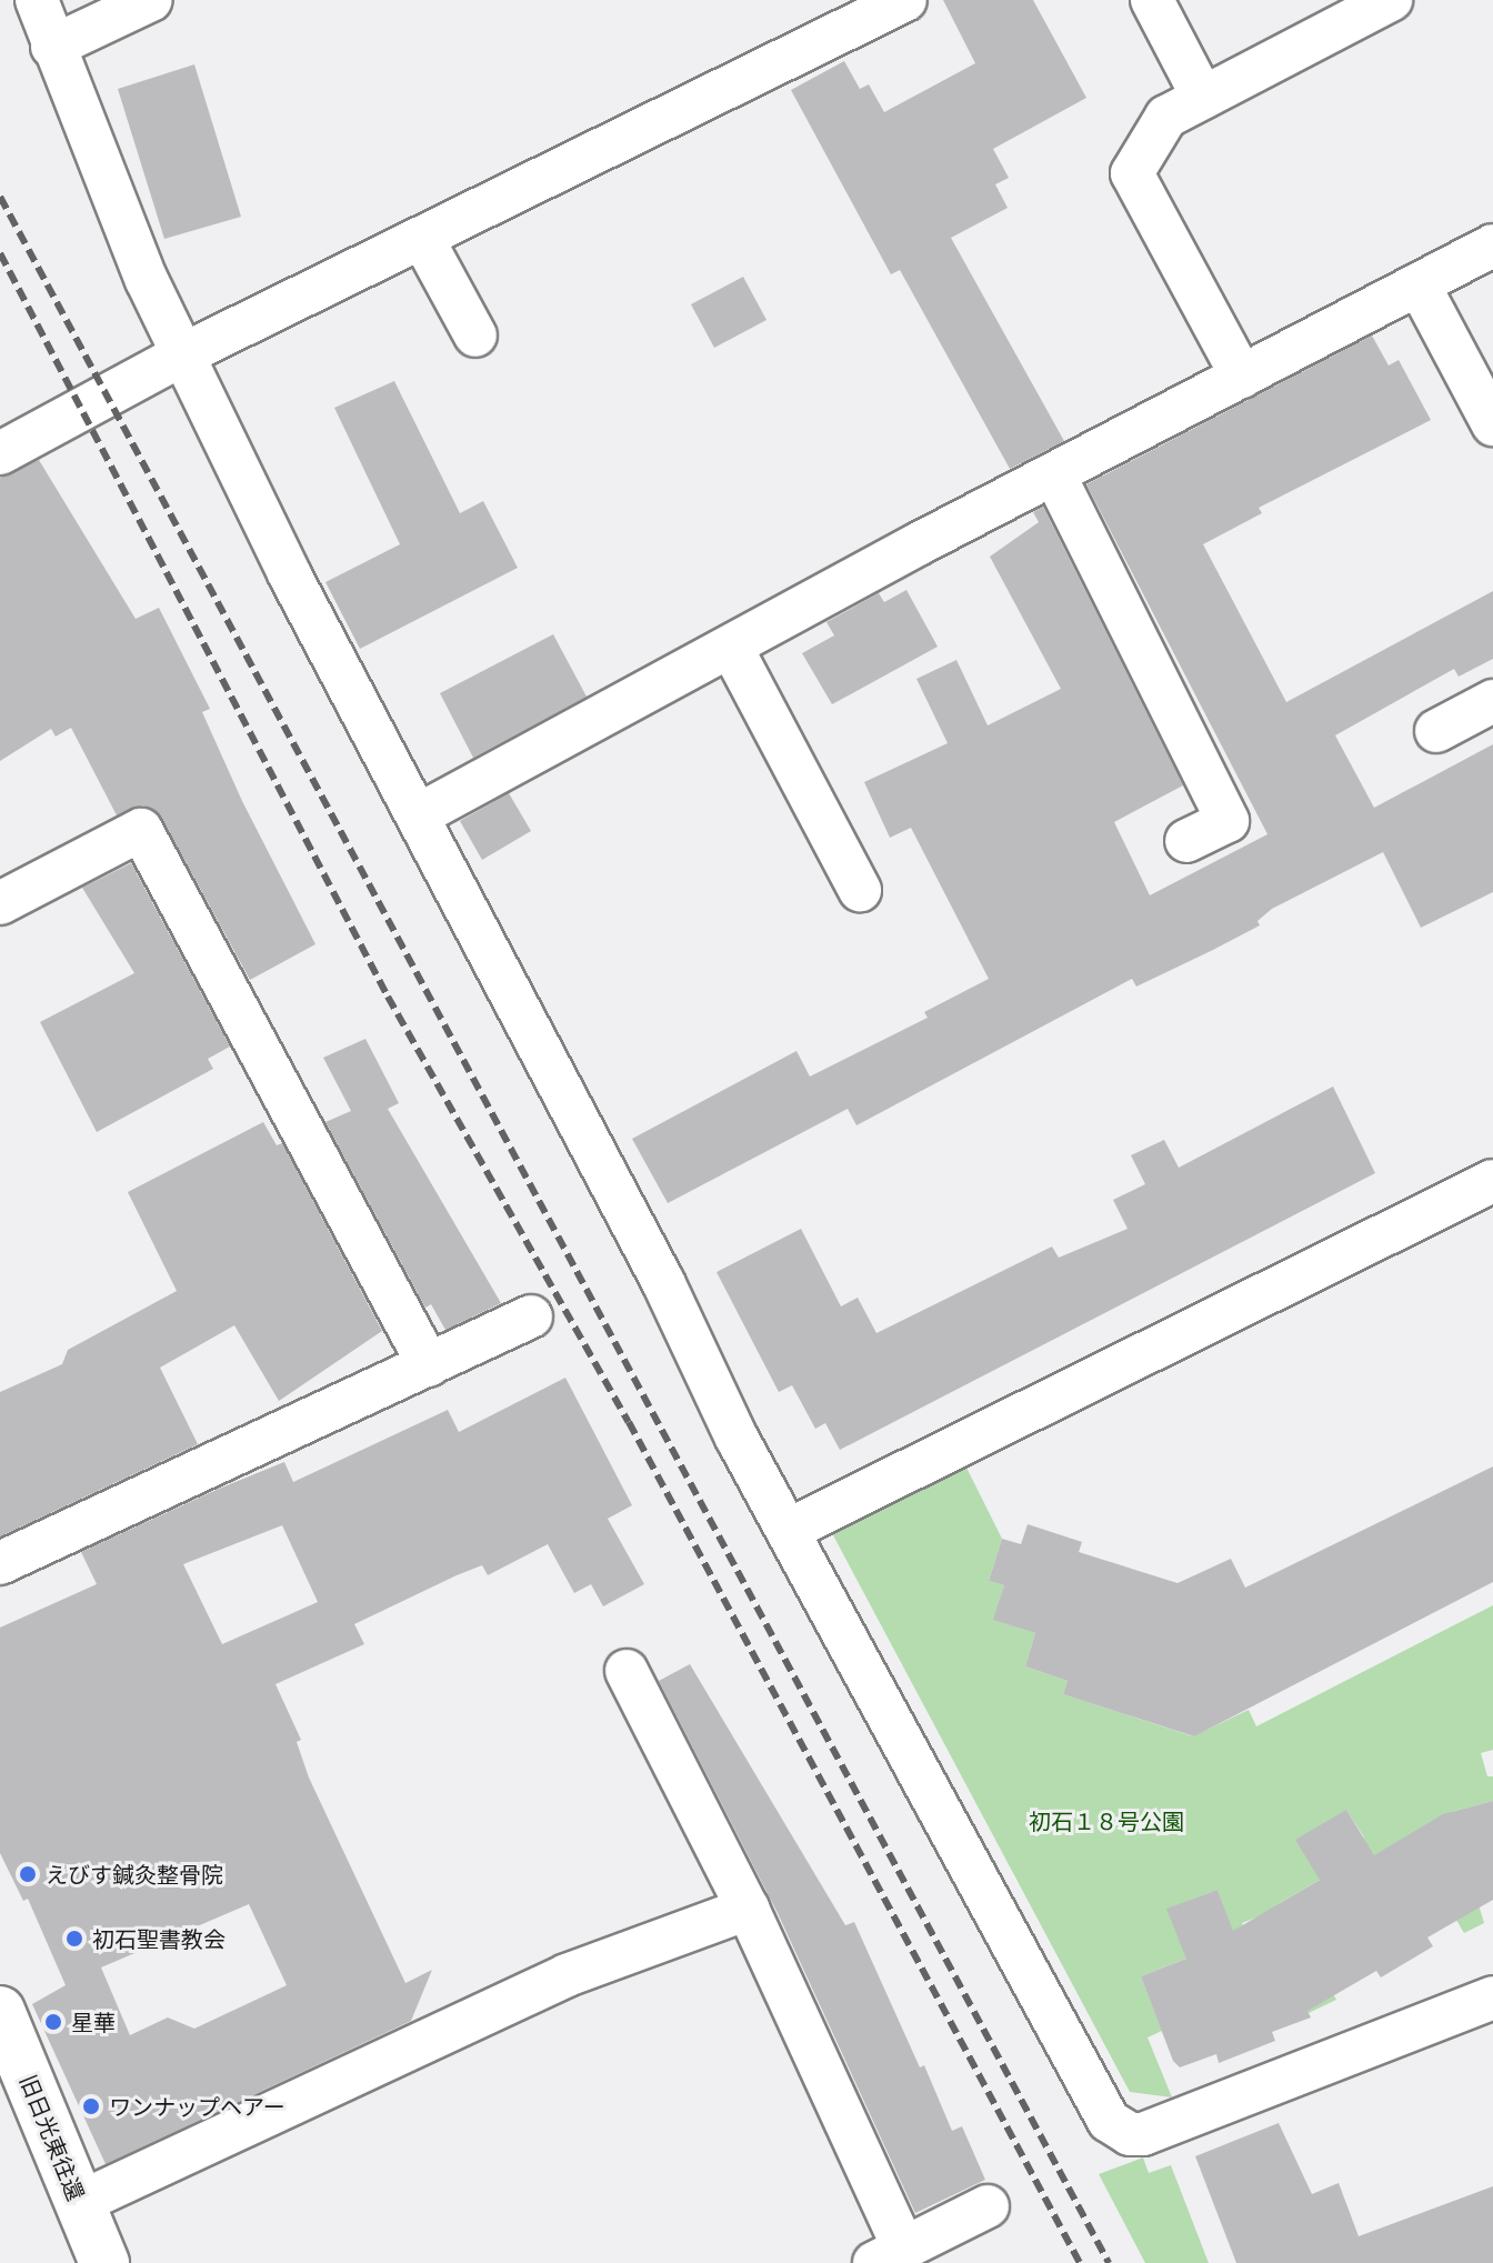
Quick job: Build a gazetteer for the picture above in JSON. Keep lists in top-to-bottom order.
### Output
{
  "streets": {
    "street": ["旧日光東往還"]
  },
  "parks": ["初石１８号公園"],
  "places": [
    "えびす鍼灸整骨院",
    "初石聖書教会",
    "星華",
    "ワンナップヘアー"
  ]
}
